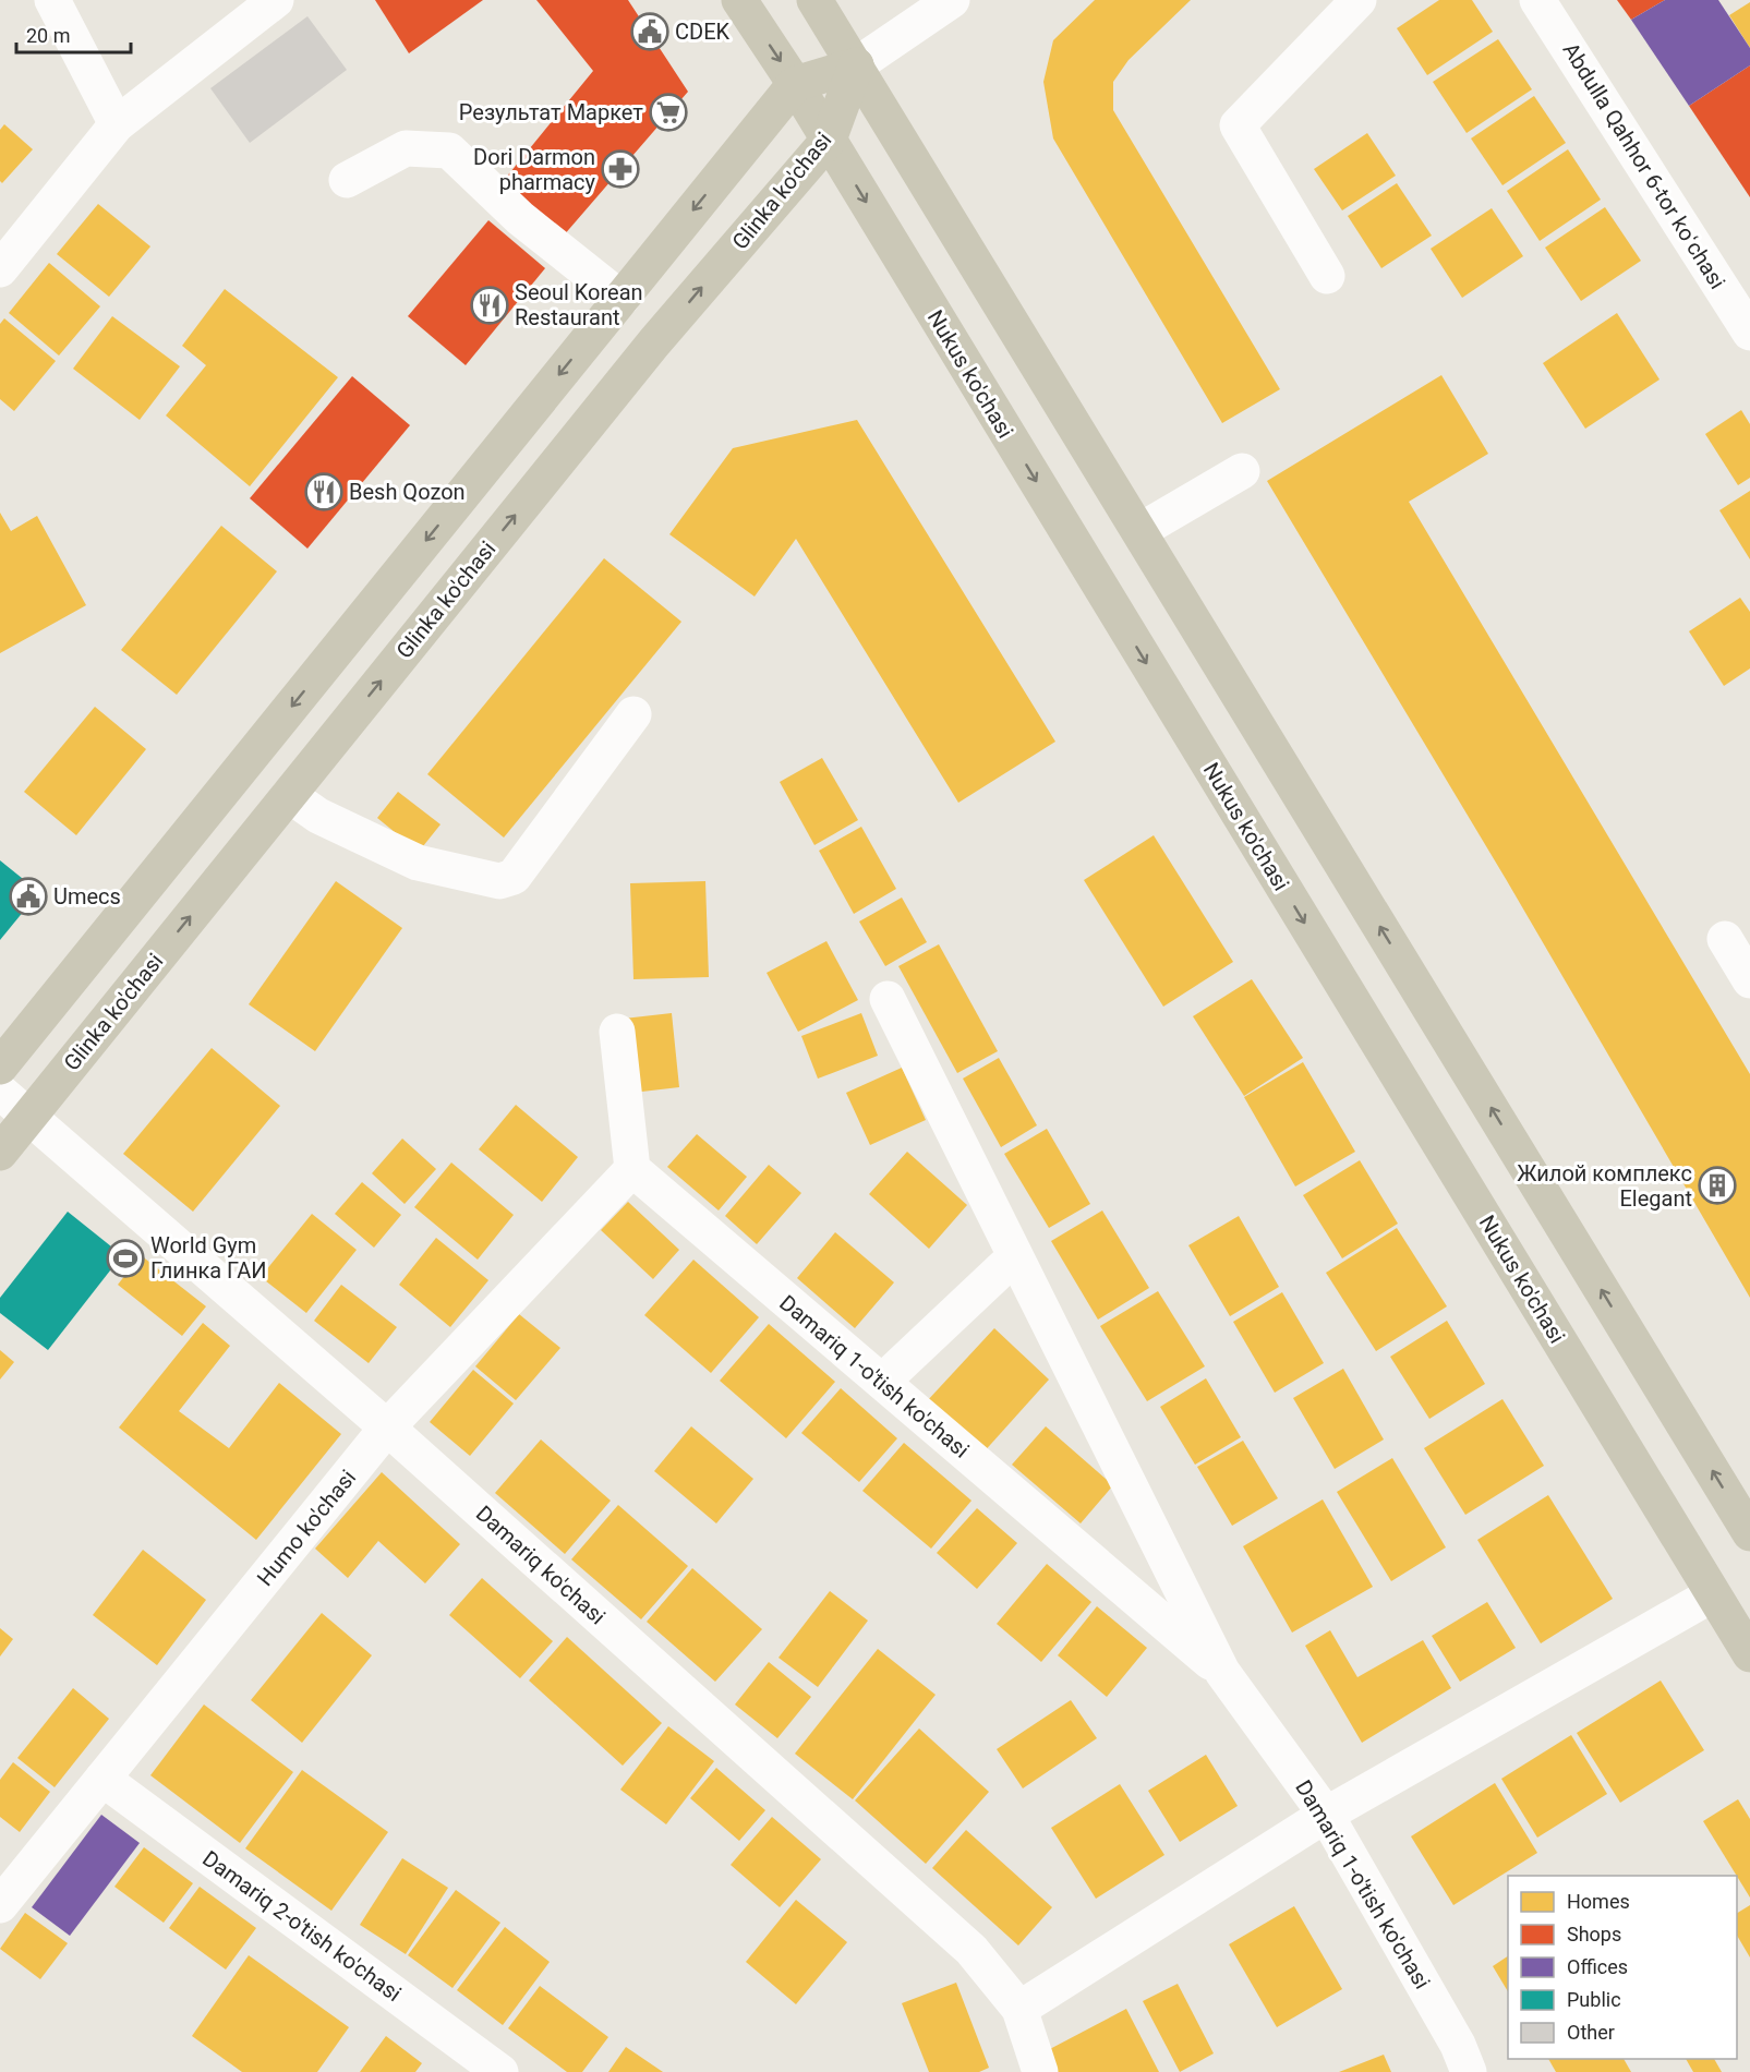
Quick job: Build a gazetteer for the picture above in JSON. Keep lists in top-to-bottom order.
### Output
{
  "streets": {
    "main road": ["Glinka ko'chasi", "Nukus ko'chasi"],
    "street": [
      "Abdulla Qahhor 6-tor koʻchasi",
      "Damariq 1-o'tish ko'chasi",
      "Humo ko'chasi",
      "Damariq ko'chasi",
      "Damariq 2-o'tish ko'chasi"
    ]
  },
  "crossings": [
    ["Glinka ko'chasi", "Nukus ko'chasi"],
    ["Glinka ko'chasi", "Damariq ko'chasi"],
    ["Damariq 1-o'tish ko'chasi", "Humo ko'chasi"],
    ["Humo ko'chasi", "Damariq ko'chasi"],
    ["Humo ko'chasi", "Damariq 2-o'tish ko'chasi"]
  ],
  "places": {
    "public building": ["CDEK", "Umecs"],
    "supermarket": ["Результат Маркет"],
    "pharmacy": ["Dori Darmon pharmacy"],
    "restaurant": ["Seoul Korean Restaurant", "Besh Qozon"],
    "building": ["Жилой комплекс Elegant"],
    "sports": ["World Gym Глинка ГАИ"]
  },
  "legend": [
    "Homes",
    "Shops",
    "Offices",
    "Public",
    "Other"
  ],
  "scale_bar": "20 m"
}
